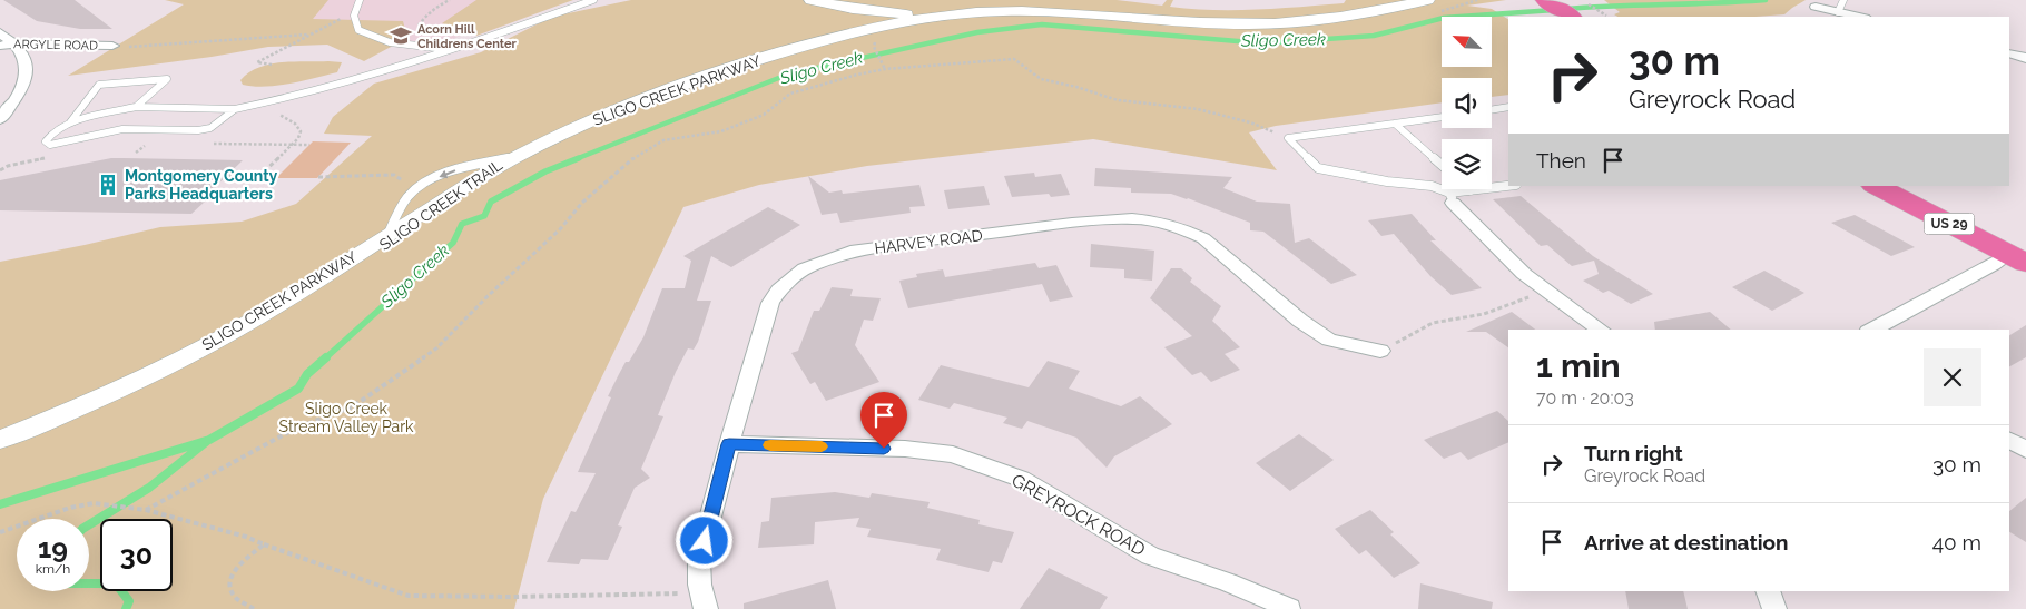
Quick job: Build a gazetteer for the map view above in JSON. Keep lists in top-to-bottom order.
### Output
{
  "streets": {
    "highway": ["US 29"],
    "street": [
      "ARGYLE ROAD",
      "SLIGO CREEK PARKWAY",
      "HARVEY ROAD",
      "GREYROCK ROAD"
    ]
  },
  "crossings": [
    ["HARVEY ROAD", "GREYROCK ROAD"]
  ],
  "water": ["Sligo Creek"],
  "parks": ["Sligo Creek Stream Valley Park"],
  "places": {
    "school or university": ["Acorn Hill Childrens Center"],
    "building": ["Montgomery County Parks Headquarters"]
  },
  "north": "top left",
  "page": {
    "turn": ["30 m", "Greyrock Road"],
    "then": "Then",
    "heading": ["1 min", "70 m · 20:03"],
    "list": [
      {
        "name": "Turn right",
        "note": "Greyrock Road",
        "value": "30 m"
      },
      {
        "name": "Arrive at destination",
        "value": "40 m"
      }
    ],
    "speed": "19 km/h",
    "limit": "30"
  }
}
